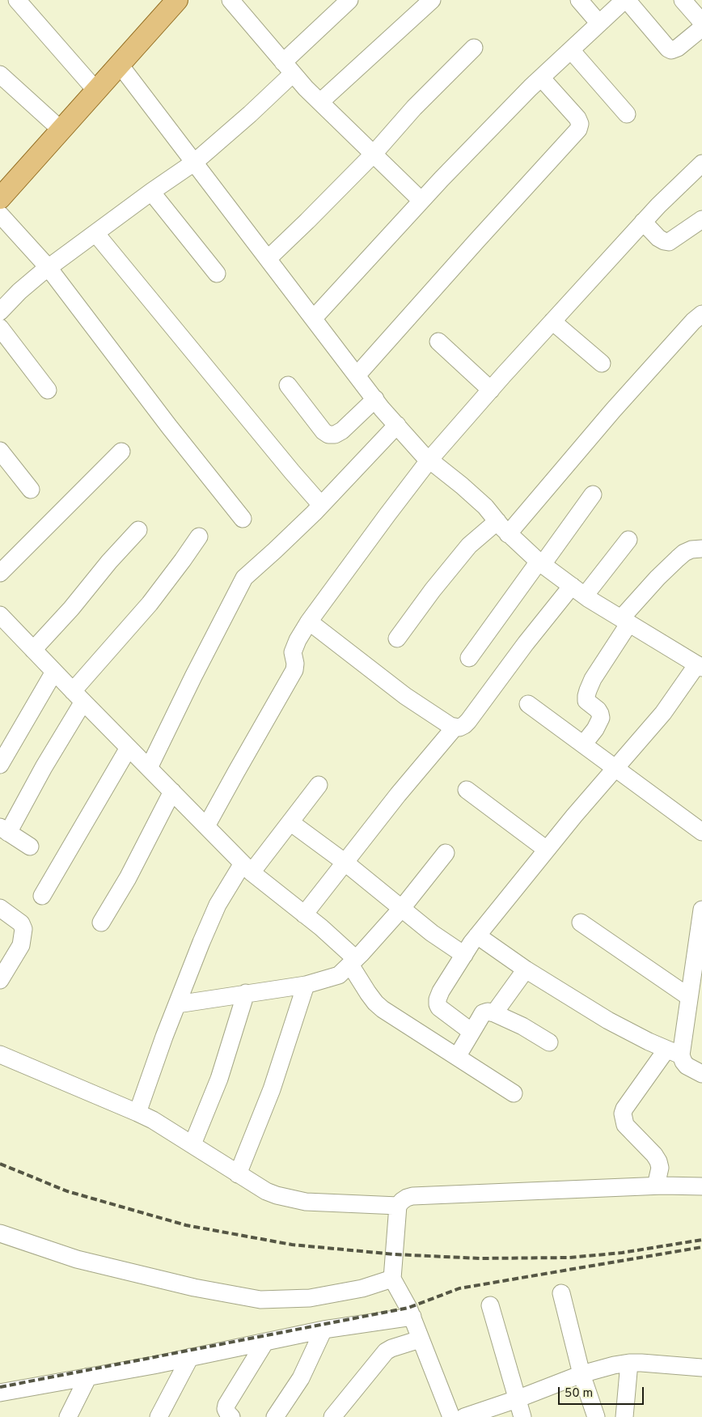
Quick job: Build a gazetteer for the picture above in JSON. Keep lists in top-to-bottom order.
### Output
{
  "scale_bar": "50 m"
}
